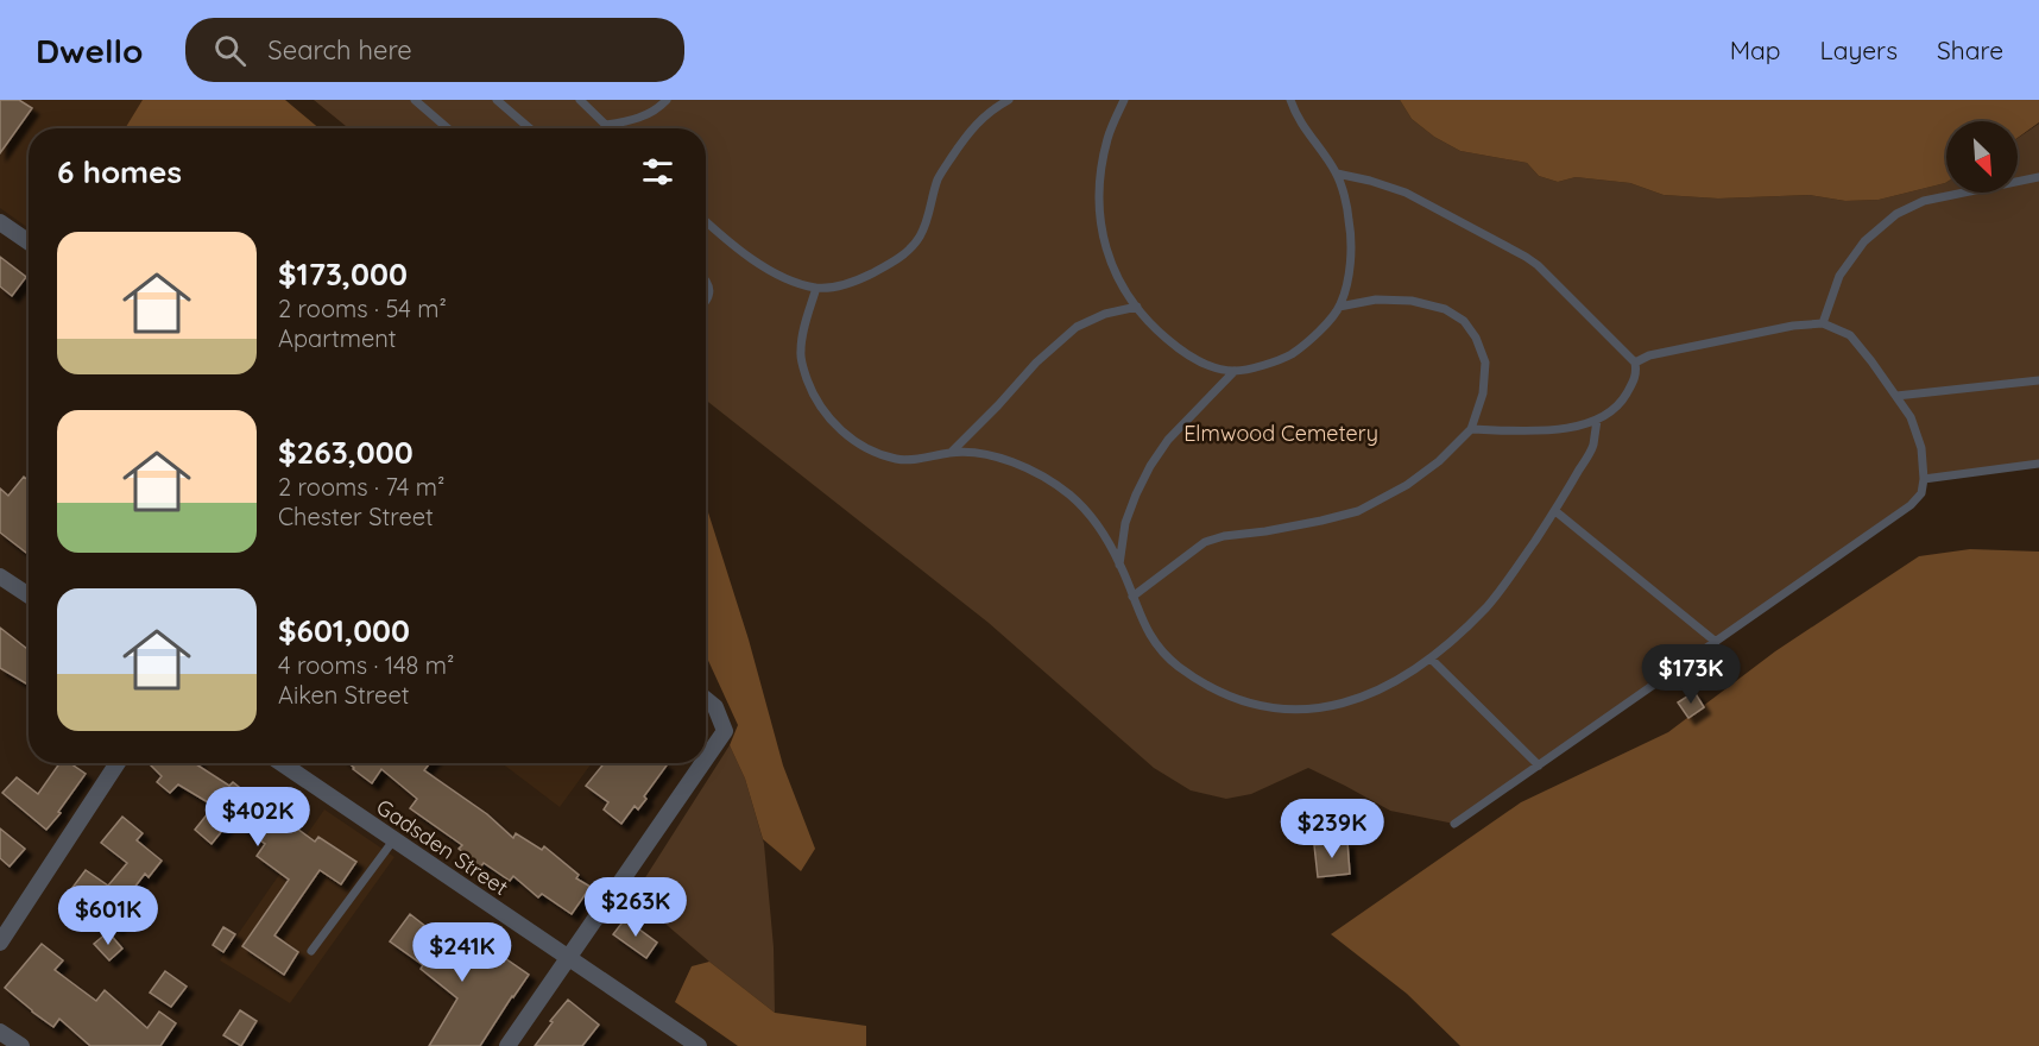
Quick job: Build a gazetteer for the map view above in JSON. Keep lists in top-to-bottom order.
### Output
{
  "streets": {
    "street": ["Gadsden Street"]
  },
  "parks": ["Elmwood Cemetery"],
  "north": "bottom right",
  "page": {
    "header": "Dwello",
    "search": "Search here",
    "nav": ["Map", "Layers", "Share"],
    "heading": "6 homes",
    "list": [
      {
        "name": "$173,000",
        "note": "2 rooms · 54 m² · Apartment"
      },
      {
        "name": "$263,000",
        "note": "2 rooms · 74 m² · Chester Street"
      },
      {
        "name": "$601,000",
        "note": "4 rooms · 148 m² · Aiken Street"
      }
    ],
    "price": [
      "$173K",
      "$402K",
      "$239K",
      "$263K",
      "$601K",
      "$241K"
    ]
  }
}
